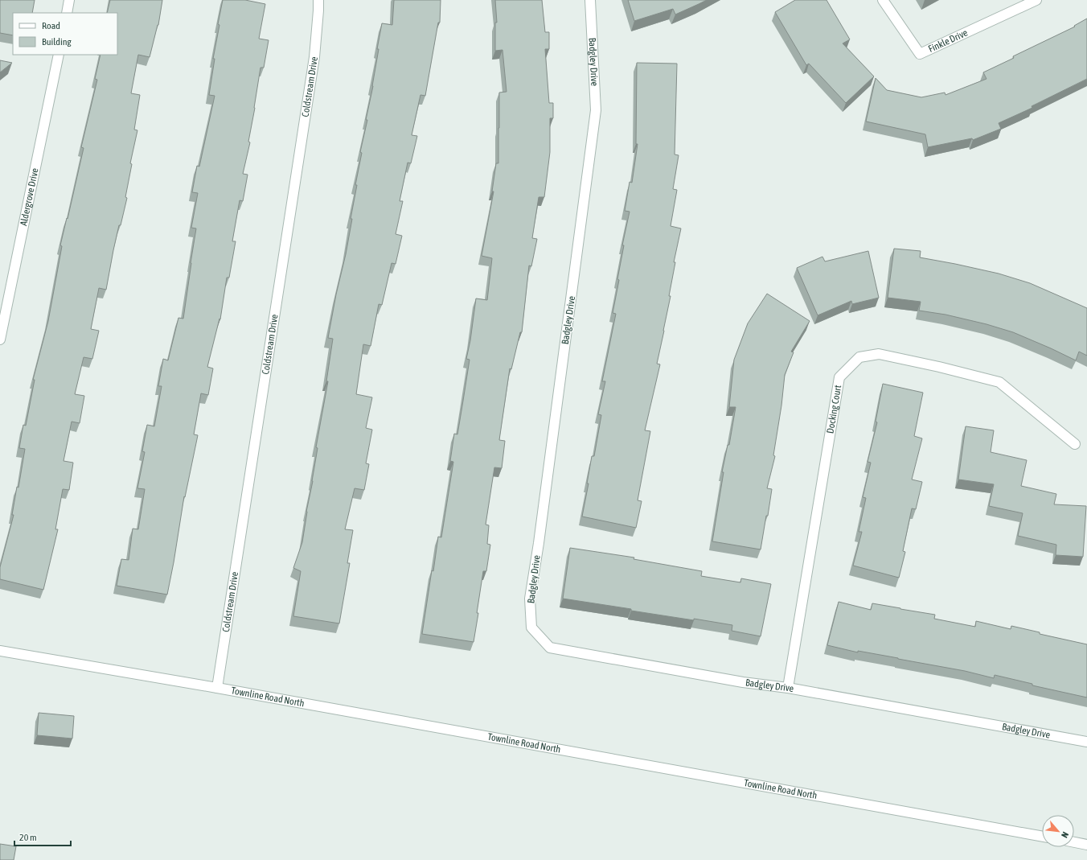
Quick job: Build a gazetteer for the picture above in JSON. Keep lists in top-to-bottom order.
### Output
{
  "streets": {
    "street": [
      "Finkle Drive",
      "Badgley Drive",
      "Coldstream Drive",
      "Aldergrove Drive",
      "Docking Court",
      "Townline Road North"
    ]
  },
  "crossings": [
    ["Badgley Drive", "Docking Court"],
    ["Coldstream Drive", "Townline Road North"]
  ],
  "legend": ["Road", "Building"],
  "scale_bar": "20 m",
  "north": "bottom right"
}
